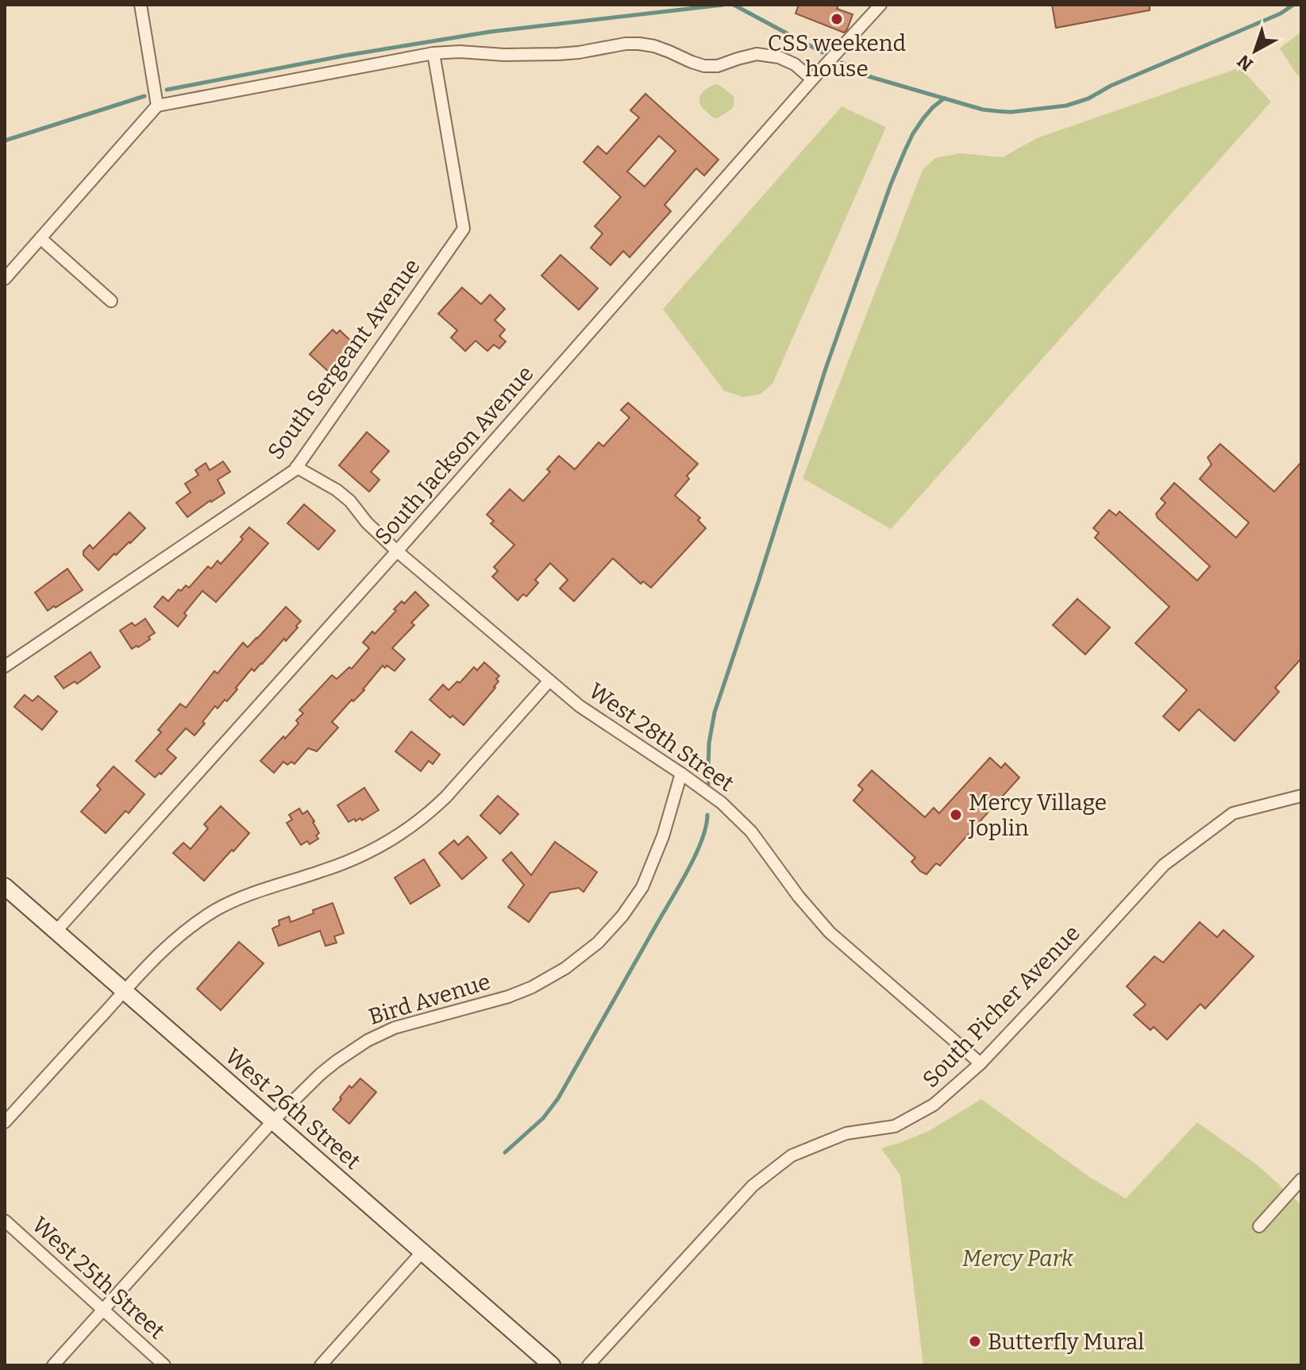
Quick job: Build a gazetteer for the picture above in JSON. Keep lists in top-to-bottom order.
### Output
{
  "streets": {
    "main road": ["West 26th Street"],
    "street": [
      "South Sergeant Avenue",
      "South Jackson Avenue",
      "West 28th Street",
      "Bird Avenue",
      "South Picher Avenue",
      "West 25th Street"
    ]
  },
  "crossings": [
    ["South Sergeant Avenue", "West 28th Street"],
    ["South Jackson Avenue", "West 28th Street"],
    ["South Jackson Avenue", "West 26th Street"],
    ["West 28th Street", "Bird Avenue"],
    ["West 28th Street", "South Picher Avenue"],
    ["Bird Avenue", "West 26th Street"],
    ["Bird Avenue", "West 25th Street"]
  ],
  "parks": ["Mercy Park"],
  "places": ["CSS weekend house", "Mercy Village Joplin", "Butterfly Mural"],
  "north": "bottom left"
}
